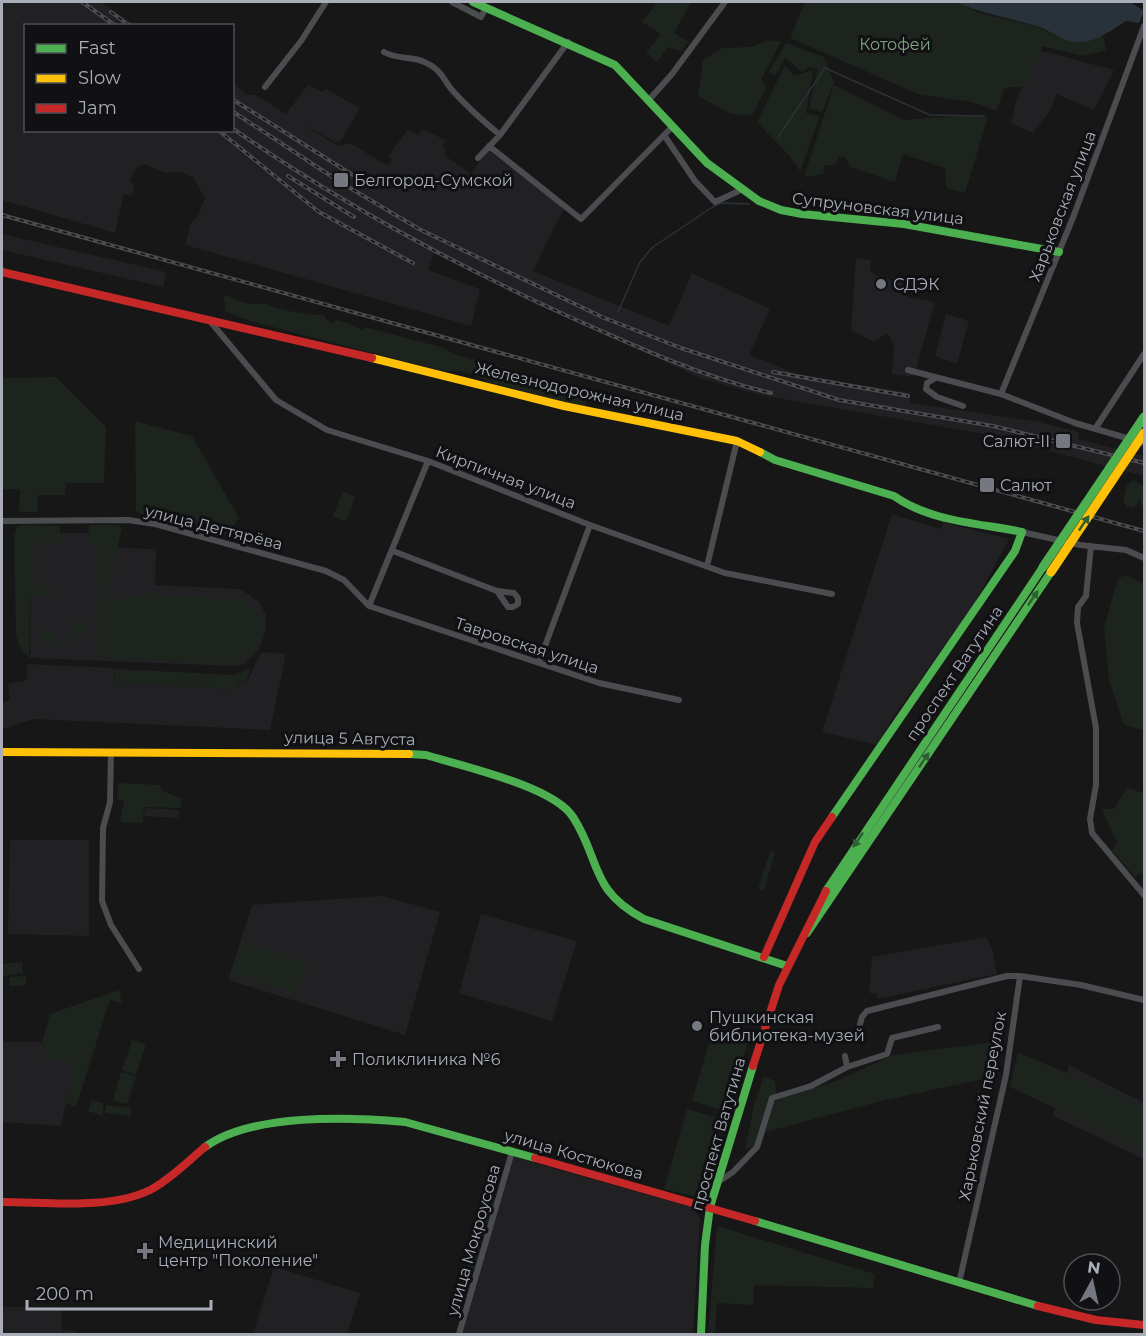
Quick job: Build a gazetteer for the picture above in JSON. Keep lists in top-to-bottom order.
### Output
{
  "streets": {
    "street": [
      "Харьковская улица",
      "Супруновская улица",
      "Железнодорожная улица",
      "Кирпичная улица",
      "улица Дегтярёва",
      "Тавровская улица",
      "проспект Ватутина",
      "улица 5 Августа",
      "Харьковский переулок",
      "улица Костюкова",
      "улица Мокроусова"
    ]
  },
  "crossings": [
    ["Харьковская улица", "Супруновская улица"],
    ["Железнодорожная улица", "Кирпичная улица"],
    ["улица Дегтярёва", "Тавровская улица"],
    ["проспект Ватутина", "улица 5 Августа"],
    ["проспект Ватутина", "улица Костюкова"],
    ["Харьковский переулок", "улица Костюкова"],
    ["улица Костюкова", "улица Мокроусова"]
  ],
  "parks": ["Котофей"],
  "places": {
    "transit": ["Белгород-Сумской", "Салют-II", "Салют"],
    "other": ["СДЭК", "Пушкинская библиотека-музей"],
    "health": ["Поликлиника №6", "Медицинский центр \"Поколение\""]
  },
  "legend": ["Fast", "Slow", "Jam"],
  "scale_bar": "200 m",
  "north": "top"
}
